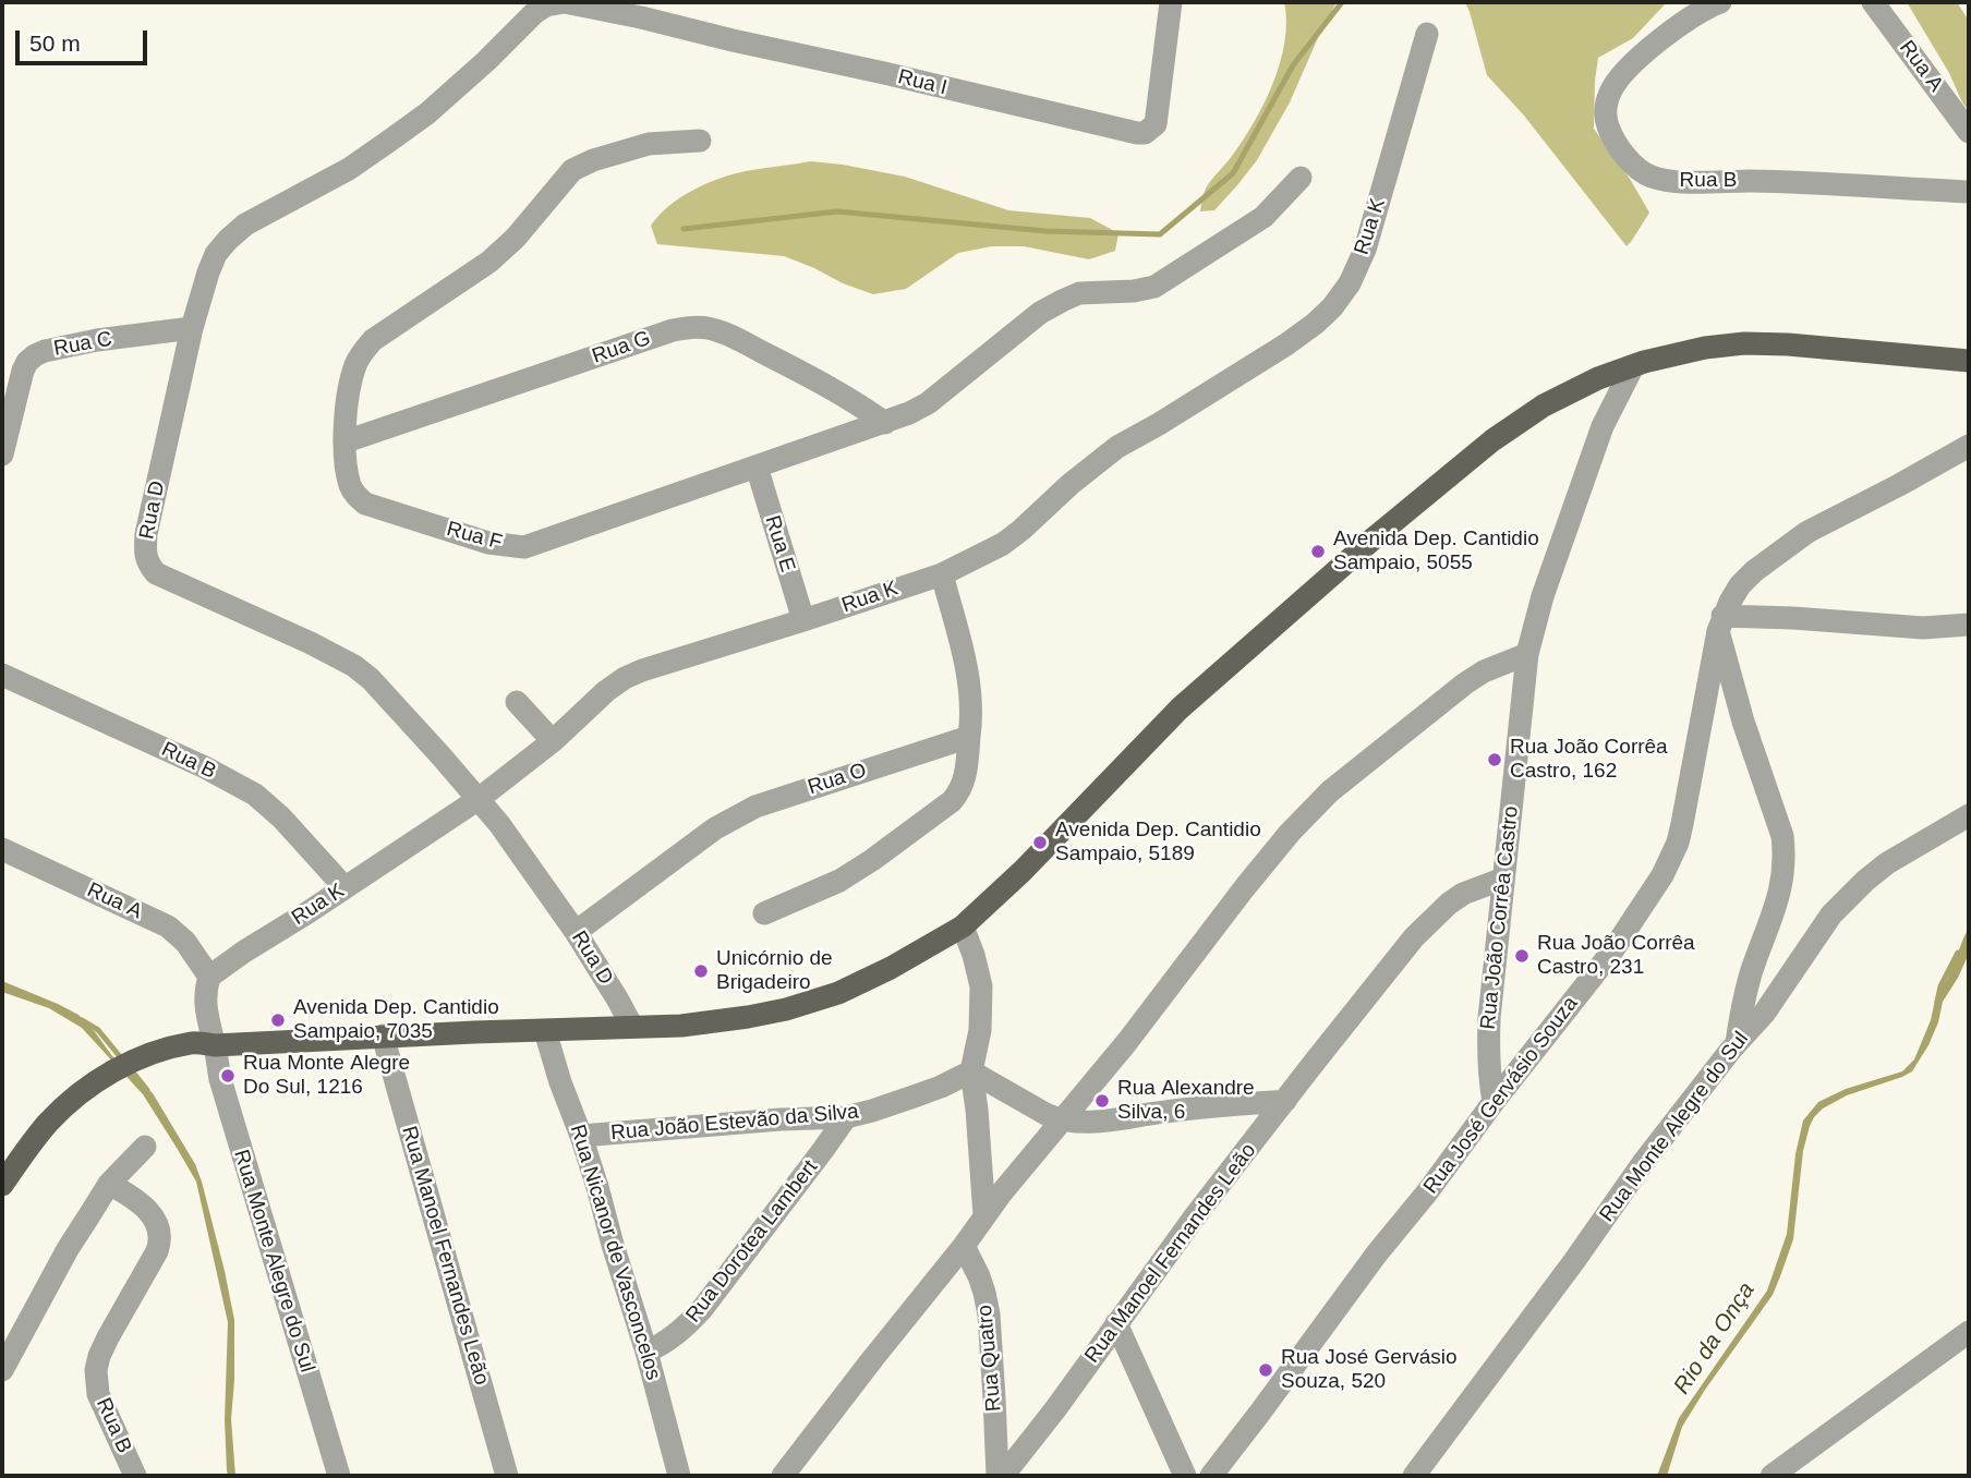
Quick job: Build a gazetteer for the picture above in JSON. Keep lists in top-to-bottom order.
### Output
{
  "streets": {
    "street": [
      "Rua A",
      "Rua I",
      "Rua B",
      "Rua K",
      "Rua C",
      "Rua G",
      "Rua D",
      "Rua F",
      "Rua E",
      "Rua O",
      "Rua João Corrêa Castro",
      "Rua José Gervásio Souza",
      "Rua João Estevão da Silva",
      "Rua Monte Alegre do Sul",
      "Rua Dorotea Lambert",
      "Rua Nicanor de Vasconcelos",
      "Rua Manoel Fernandes Leão",
      "Rua Quatro"
    ]
  },
  "crossings": [
    ["Rua A", "Rua K"],
    ["Rua I", "Rua D"],
    ["Rua B", "Rua K"],
    ["Rua K", "Rua D"],
    ["Rua K", "Rua E"],
    ["Rua C", "Rua D"],
    ["Rua G", "Rua F"],
    ["Rua D", "Rua O"],
    ["Rua F", "Rua E"],
    ["Rua João Corrêa Castro", "Rua José Gervásio Souza"],
    ["Rua João Corrêa Castro", "Rua Manoel Fernandes Leão"],
    ["Rua João Estevão da Silva", "Rua Dorotea Lambert"],
    ["Rua João Estevão da Silva", "Rua Nicanor de Vasconcelos"],
    ["Rua Dorotea Lambert", "Rua Nicanor de Vasconcelos"],
    ["Rua Manoel Fernandes Leão", "Rua Quatro"]
  ],
  "water": ["Rio da Onça"],
  "places": [
    "Avenida Dep. Cantidio Sampaio, 5055",
    "Rua João Corrêa Castro, 162",
    "Avenida Dep. Cantidio Sampaio, 5189",
    "Rua João Corrêa Castro, 231",
    "Unicórnio de Brigadeiro",
    "Avenida Dep. Cantidio Sampaio, 7035",
    "Rua Monte Alegre Do Sul, 1216",
    "Rua Alexandre Silva, 6",
    "Rua José Gervásio Souza, 520"
  ],
  "scale_bar": "50 m"
}
